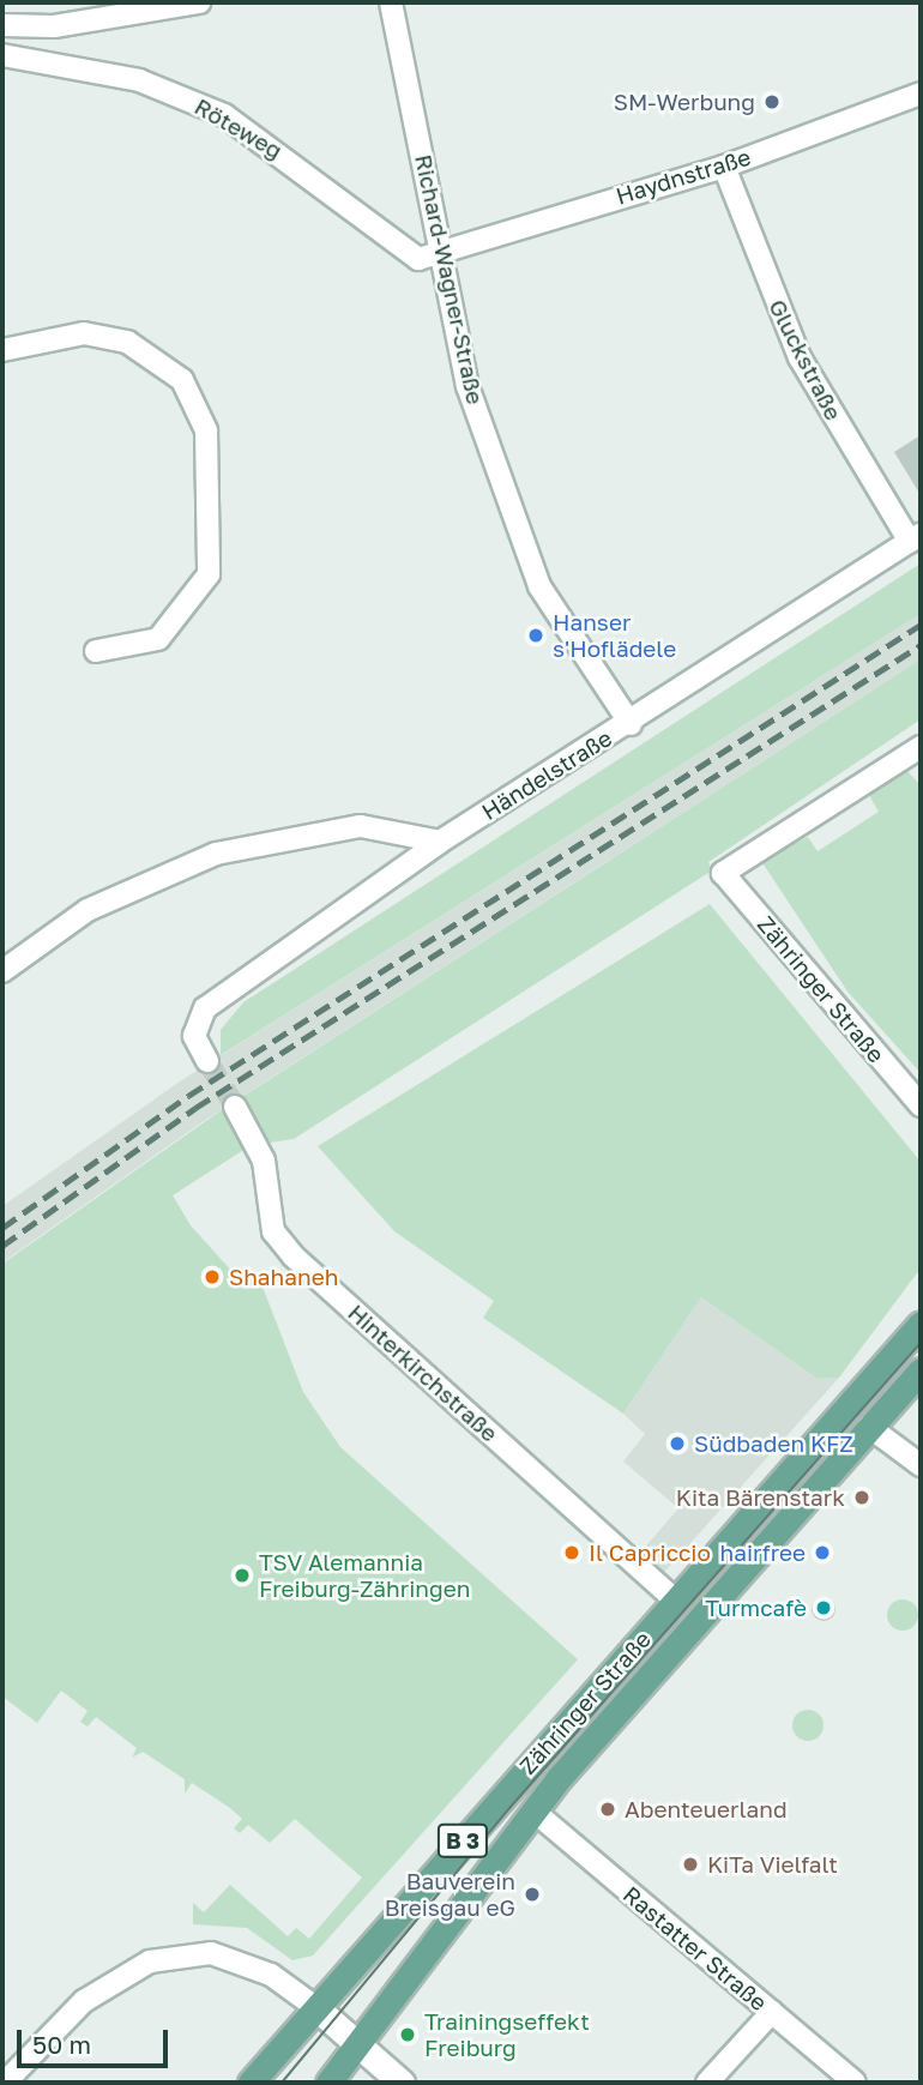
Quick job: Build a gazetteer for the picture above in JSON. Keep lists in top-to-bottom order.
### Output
{
  "streets": {
    "main road": ["Zähringer Straße", "B 3"],
    "street": [
      "Röteweg",
      "Haydnstraße",
      "Richard-Wagner-Straße",
      "Gluckstraße",
      "Händelstraße",
      "Hinterkirchstraße",
      "Rastatter Straße"
    ]
  },
  "crossings": [
    ["Röteweg", "Haydnstraße"],
    ["Röteweg", "Richard-Wagner-Straße"],
    ["Haydnstraße", "Richard-Wagner-Straße"],
    ["Haydnstraße", "Gluckstraße"],
    ["Richard-Wagner-Straße", "Händelstraße"],
    ["Gluckstraße", "Händelstraße"],
    ["Zähringer Straße", "Hinterkirchstraße"],
    ["Zähringer Straße", "Rastatter Straße"]
  ],
  "places": [
    "SM-Werbung",
    "Hanser s'Hoflädele",
    "Shahaneh",
    "Südbaden KFZ",
    "Kita Bärenstark",
    "Il Capriccio",
    "hairfree",
    "TSV Alemannia Freiburg-Zähringen",
    "Turmcafè",
    "Abenteuerland",
    "KiTa Vielfalt",
    "Bauverein Breisgau eG",
    "Trainingseffekt Freiburg"
  ],
  "scale_bar": "50 m"
}
